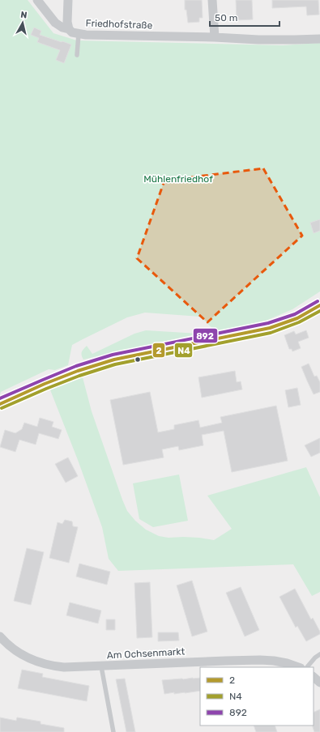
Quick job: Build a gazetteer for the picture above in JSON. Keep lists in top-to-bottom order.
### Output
{
  "streets": {
    "street": ["Friedhofstraße", "Am Ochsenmarkt"]
  },
  "parks": ["Mühlenfriedhof"],
  "lines": ["transit line 892", "transit line 2", "transit line N4"],
  "legend": ["2", "N4", "892"],
  "scale_bar": "50 m",
  "north": "top"
}
